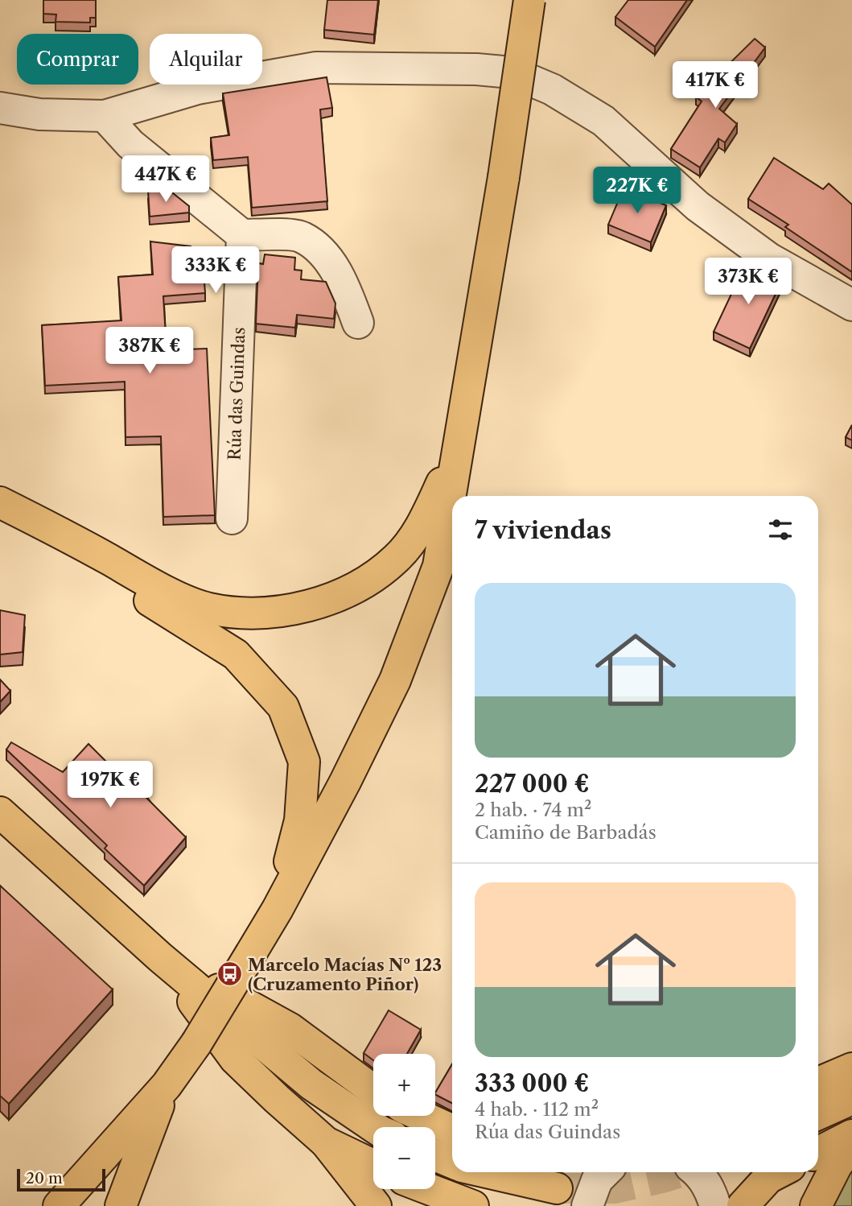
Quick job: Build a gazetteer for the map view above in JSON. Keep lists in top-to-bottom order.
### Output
{
  "streets": {
    "street": ["Rúa das Guindas"]
  },
  "places": {
    "bus stop": ["Marcelo Macías Nº 123 (Cruzamento Piñor)"]
  },
  "scale_bar": "20 m",
  "page": {
    "chip": ["Comprar", "Alquilar"],
    "price": [
      "417K €",
      "447K €",
      "227K €",
      "333K €",
      "373K €",
      "387K €",
      "197K €"
    ],
    "heading": "7 viviendas",
    "list": [
      {
        "name": "227 000 €",
        "note": "2 hab. · 74 m² · Camiño de Barbadás"
      },
      {
        "name": "333 000 €",
        "note": "4 hab. · 112 m² · Rúa das Guindas"
      }
    ],
    "map_buttons": ["+", "−"],
    "scale": "20 m"
  }
}
